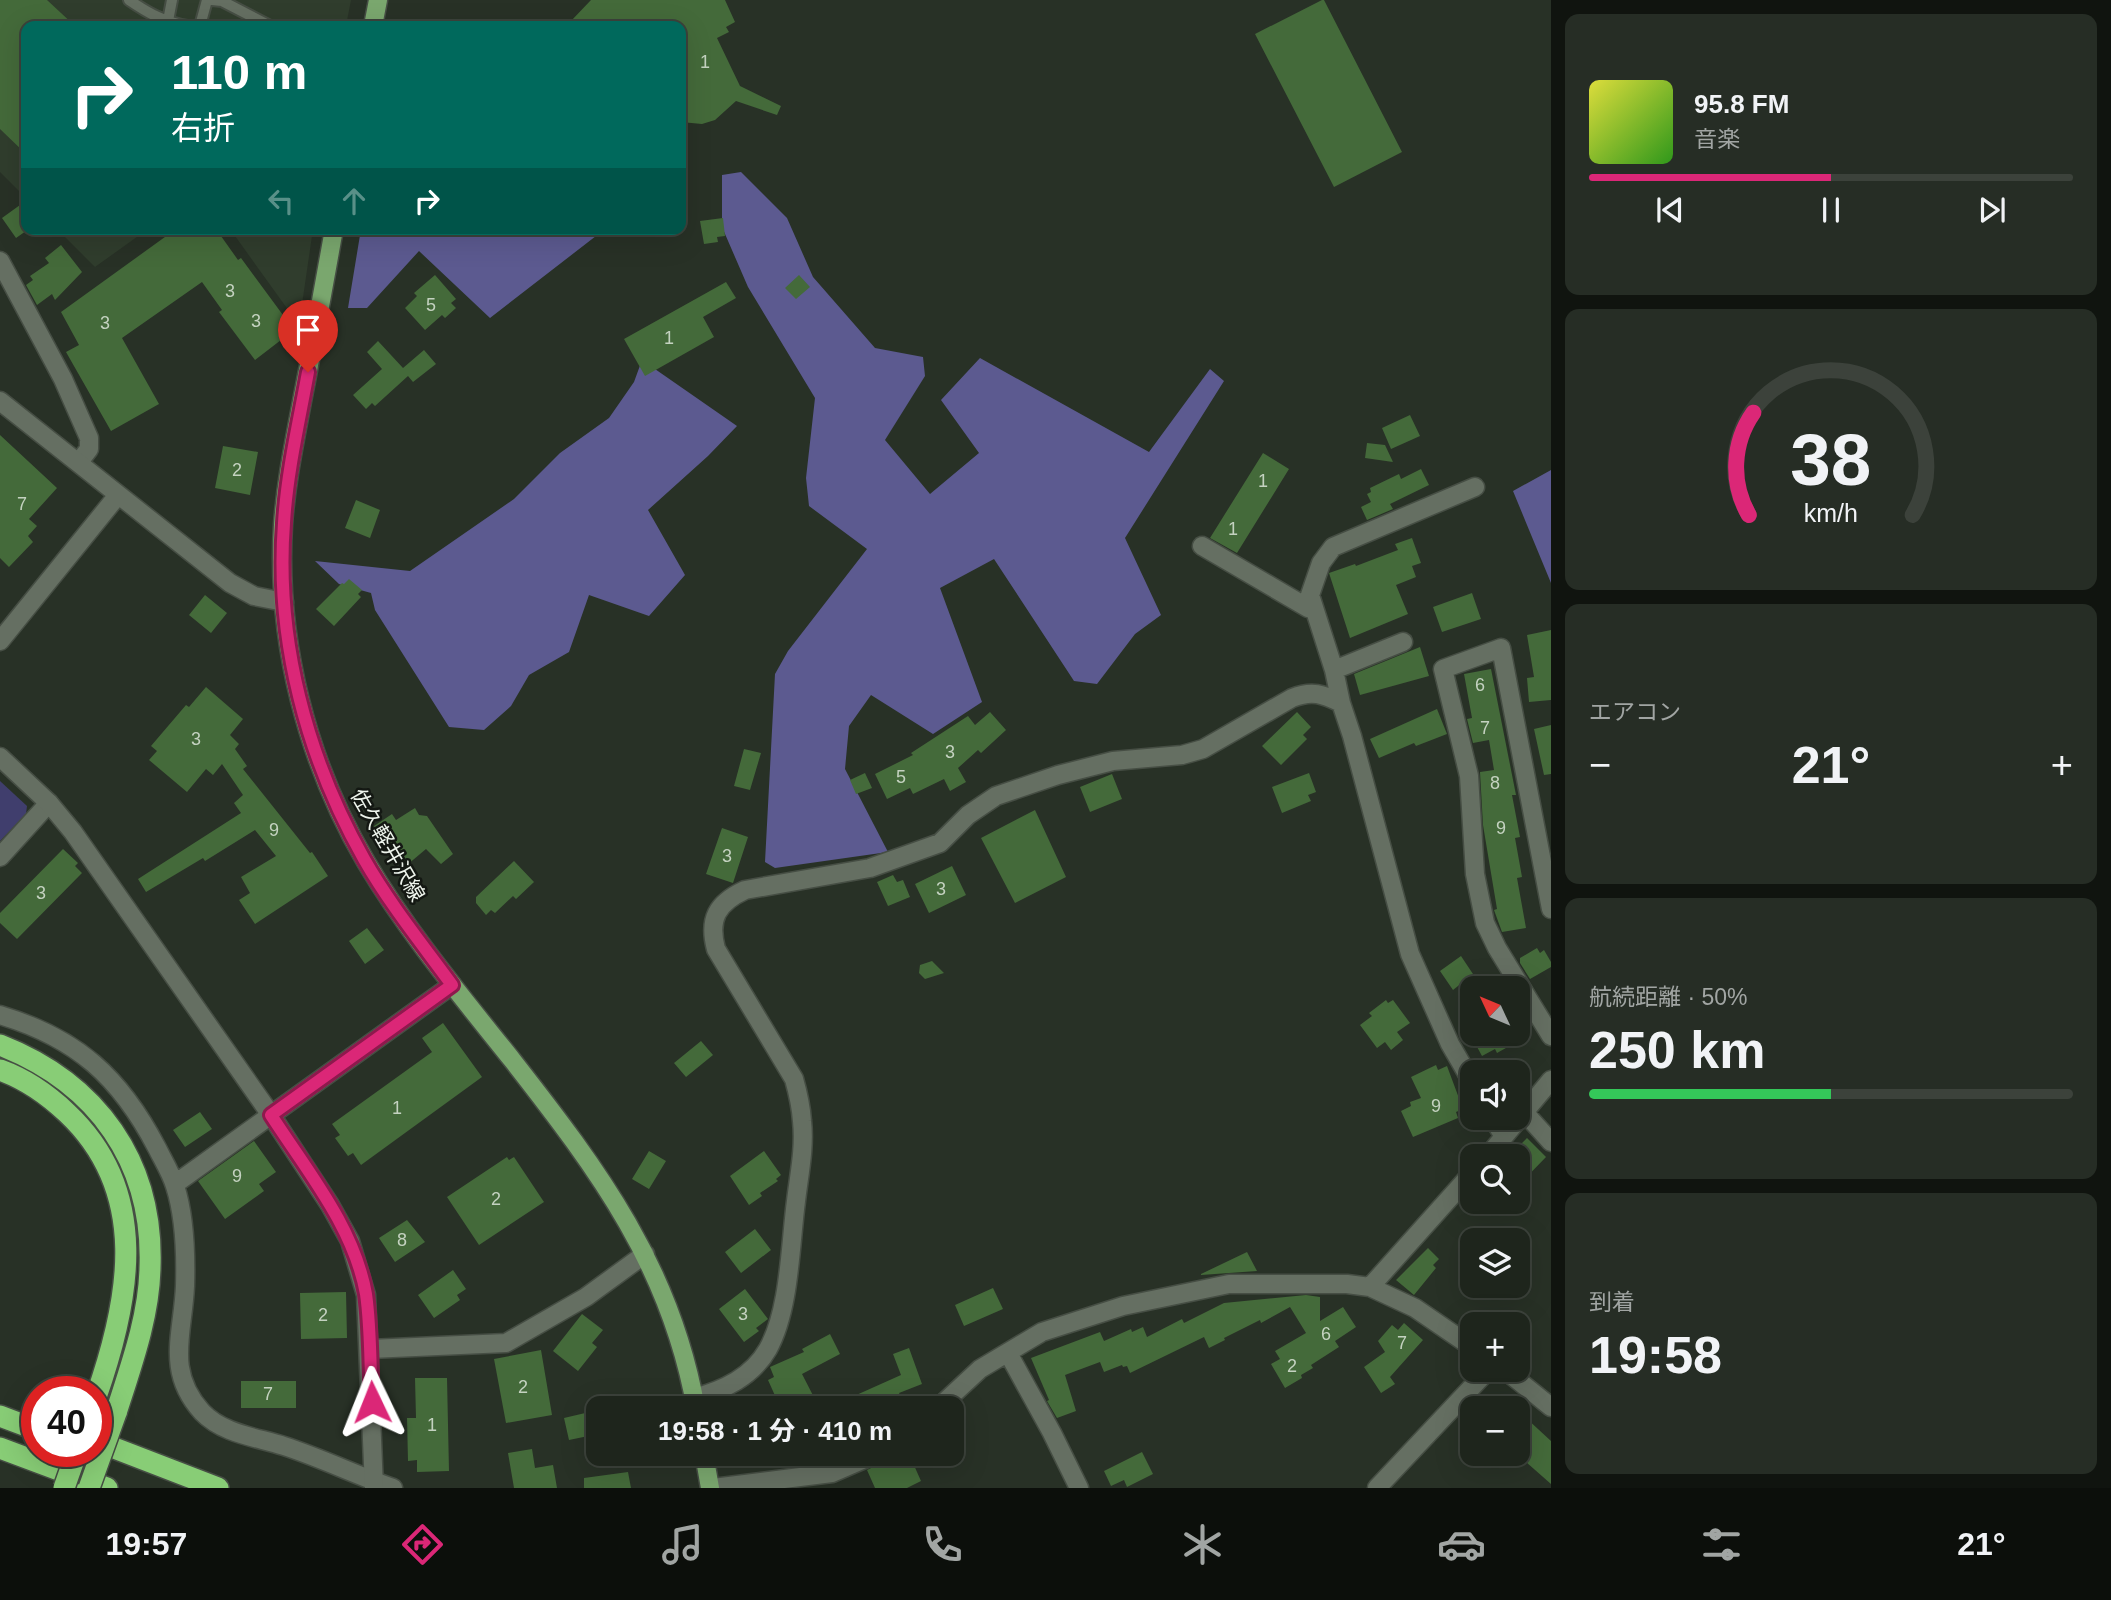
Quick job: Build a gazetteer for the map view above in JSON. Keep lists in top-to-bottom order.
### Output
{
  "streets": {
    "main road": ["佐久軽井沢線"]
  },
  "house_numbers": [
    "1",
    "3",
    "5",
    "3",
    "3",
    "1",
    "2",
    "1",
    "7",
    "1",
    "6",
    "7",
    "3",
    "3",
    "5",
    "8",
    "9",
    "9",
    "3",
    "3",
    "3",
    "9",
    "1",
    "9",
    "2",
    "8",
    "3",
    "2",
    "6",
    "7",
    "2",
    "2",
    "7",
    "1"
  ],
  "north": "top left",
  "page": {
    "turn": ["110 m", "右折"],
    "song": ["95.8 FM", "音楽"],
    "tile": [
      "エアコン",
      ["航続距離 · 50%", "250 km"],
      ["到着", "19:58"]
    ],
    "heat": ["−", "21°", "+"],
    "map_buttons": ["+", "−"],
    "limit": "40",
    "trip": "19:58 · 1 分 · 410 m",
    "tabs": ["19:57", "21°"],
    "gauge": ["38", "km/h"]
  }
}
